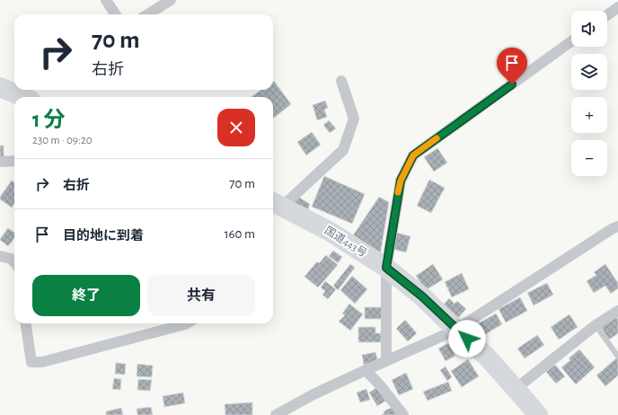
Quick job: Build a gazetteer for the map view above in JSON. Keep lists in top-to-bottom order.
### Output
{
  "streets": {
    "highway": ["国道443号"]
  },
  "page": {
    "map_buttons": ["+", "−"],
    "turn": ["70 m", "右折"],
    "heading": ["1 分", "230 m · 09:20"],
    "list": [
      {
        "name": "右折",
        "value": "70 m"
      },
      {
        "name": "目的地に到着",
        "value": "160 m"
      }
    ],
    "buttons": ["終了", "共有"]
  }
}
